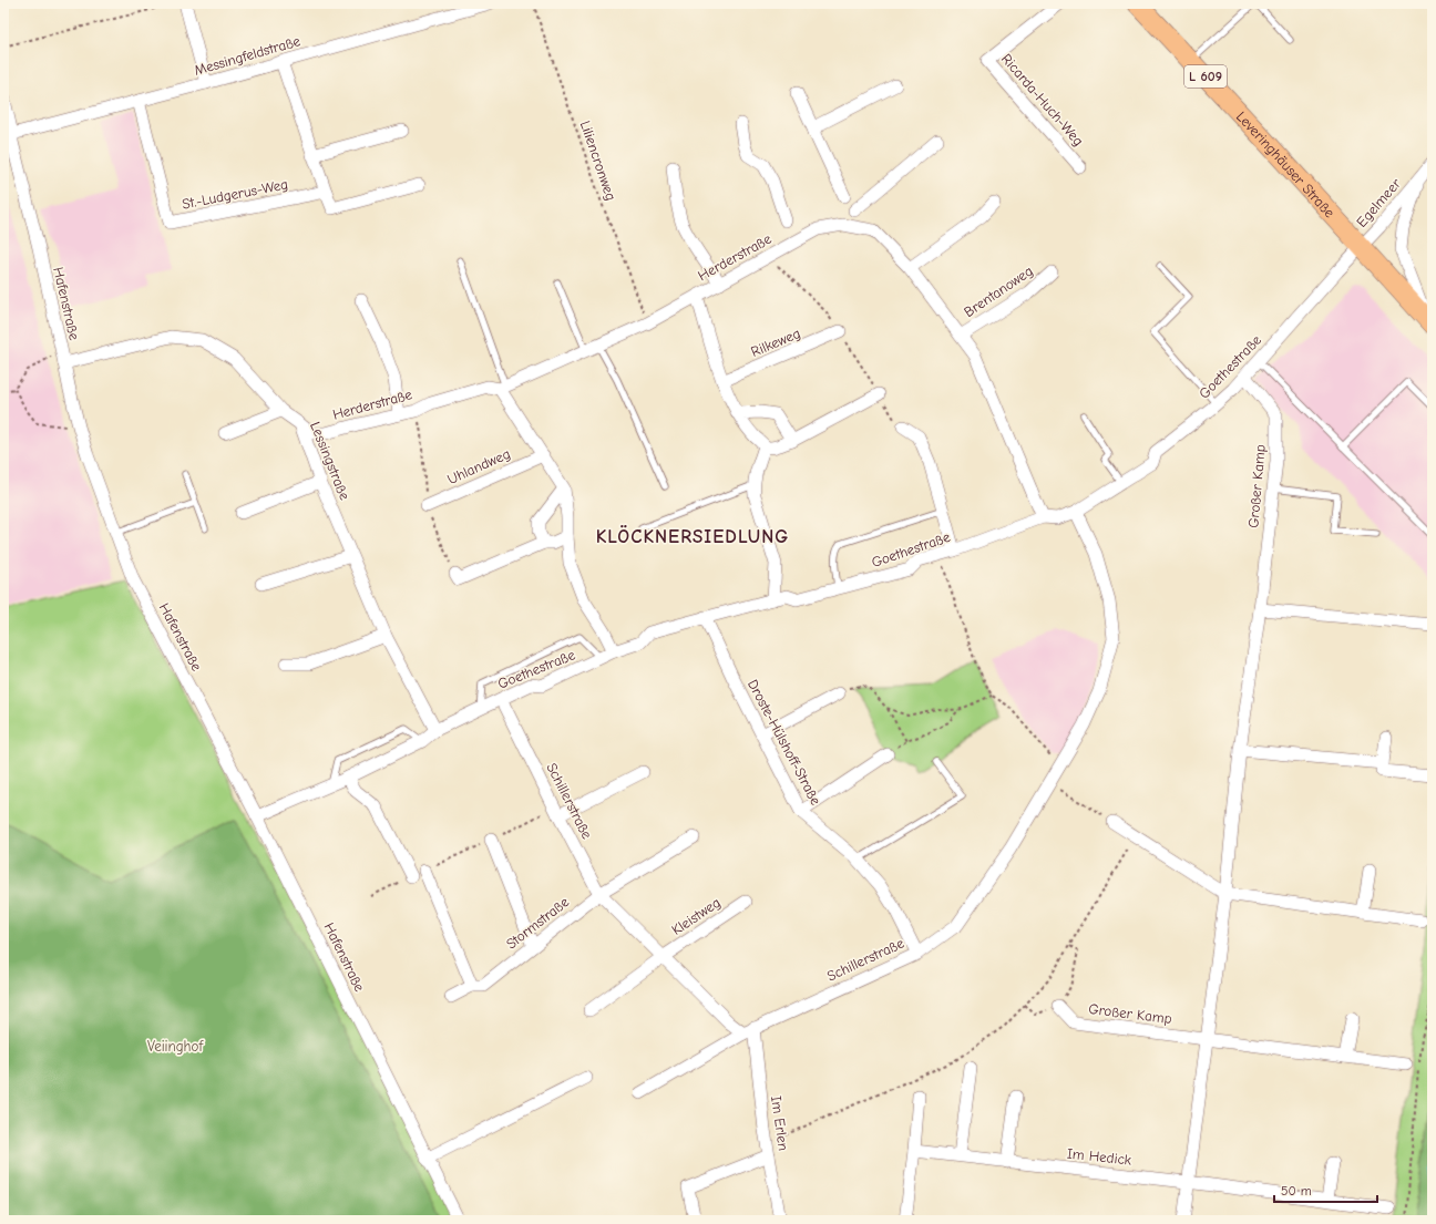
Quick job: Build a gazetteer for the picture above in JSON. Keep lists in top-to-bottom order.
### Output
{
  "streets": {
    "main road": ["L 609", "Leveringhäuser Straße"],
    "street": [
      "Messingfeldstraße",
      "Ricarda-Huch-Weg",
      "St.-Ludgerus-Weg",
      "Egelmeer",
      "Herderstraße",
      "Brentanoweg",
      "Hafenstraße",
      "Rilkeweg",
      "Goethestraße",
      "Lessingstraße",
      "Uhlandweg",
      "Großer Kamp",
      "Droste-Hülshoff-Straße",
      "Schillerstraße",
      "Kleistweg",
      "Stormstraße",
      "Im Erlen",
      "Im Hedick"
    ],
    "path": ["Liliencronweg"]
  },
  "crossings": [
    ["Messingfeldstraße", "St.-Ludgerus-Weg"],
    ["Messingfeldstraße", "Hafenstraße"],
    ["Liliencronweg", "Herderstraße"],
    ["Leveringhäuser Straße", "Egelmeer"],
    ["Leveringhäuser Straße", "Goethestraße"],
    ["Egelmeer", "Goethestraße"],
    ["Herderstraße", "Brentanoweg"],
    ["Herderstraße", "Goethestraße"],
    ["Herderstraße", "Lessingstraße"],
    ["Hafenstraße", "Goethestraße"],
    ["Hafenstraße", "Lessingstraße"],
    ["Goethestraße", "Lessingstraße"],
    ["Goethestraße", "Großer Kamp"],
    ["Goethestraße", "Droste-Hülshoff-Straße"],
    ["Goethestraße", "Schillerstraße"],
    ["Großer Kamp", "Im Hedick"],
    ["Droste-Hülshoff-Straße", "Schillerstraße"],
    ["Schillerstraße", "Kleistweg"],
    ["Schillerstraße", "Stormstraße"],
    ["Schillerstraße", "Im Erlen"]
  ],
  "districts": ["KLÖCKNERSIEDLUNG"],
  "parks": ["Veiinghof"],
  "scale_bar": "50 m"
}
